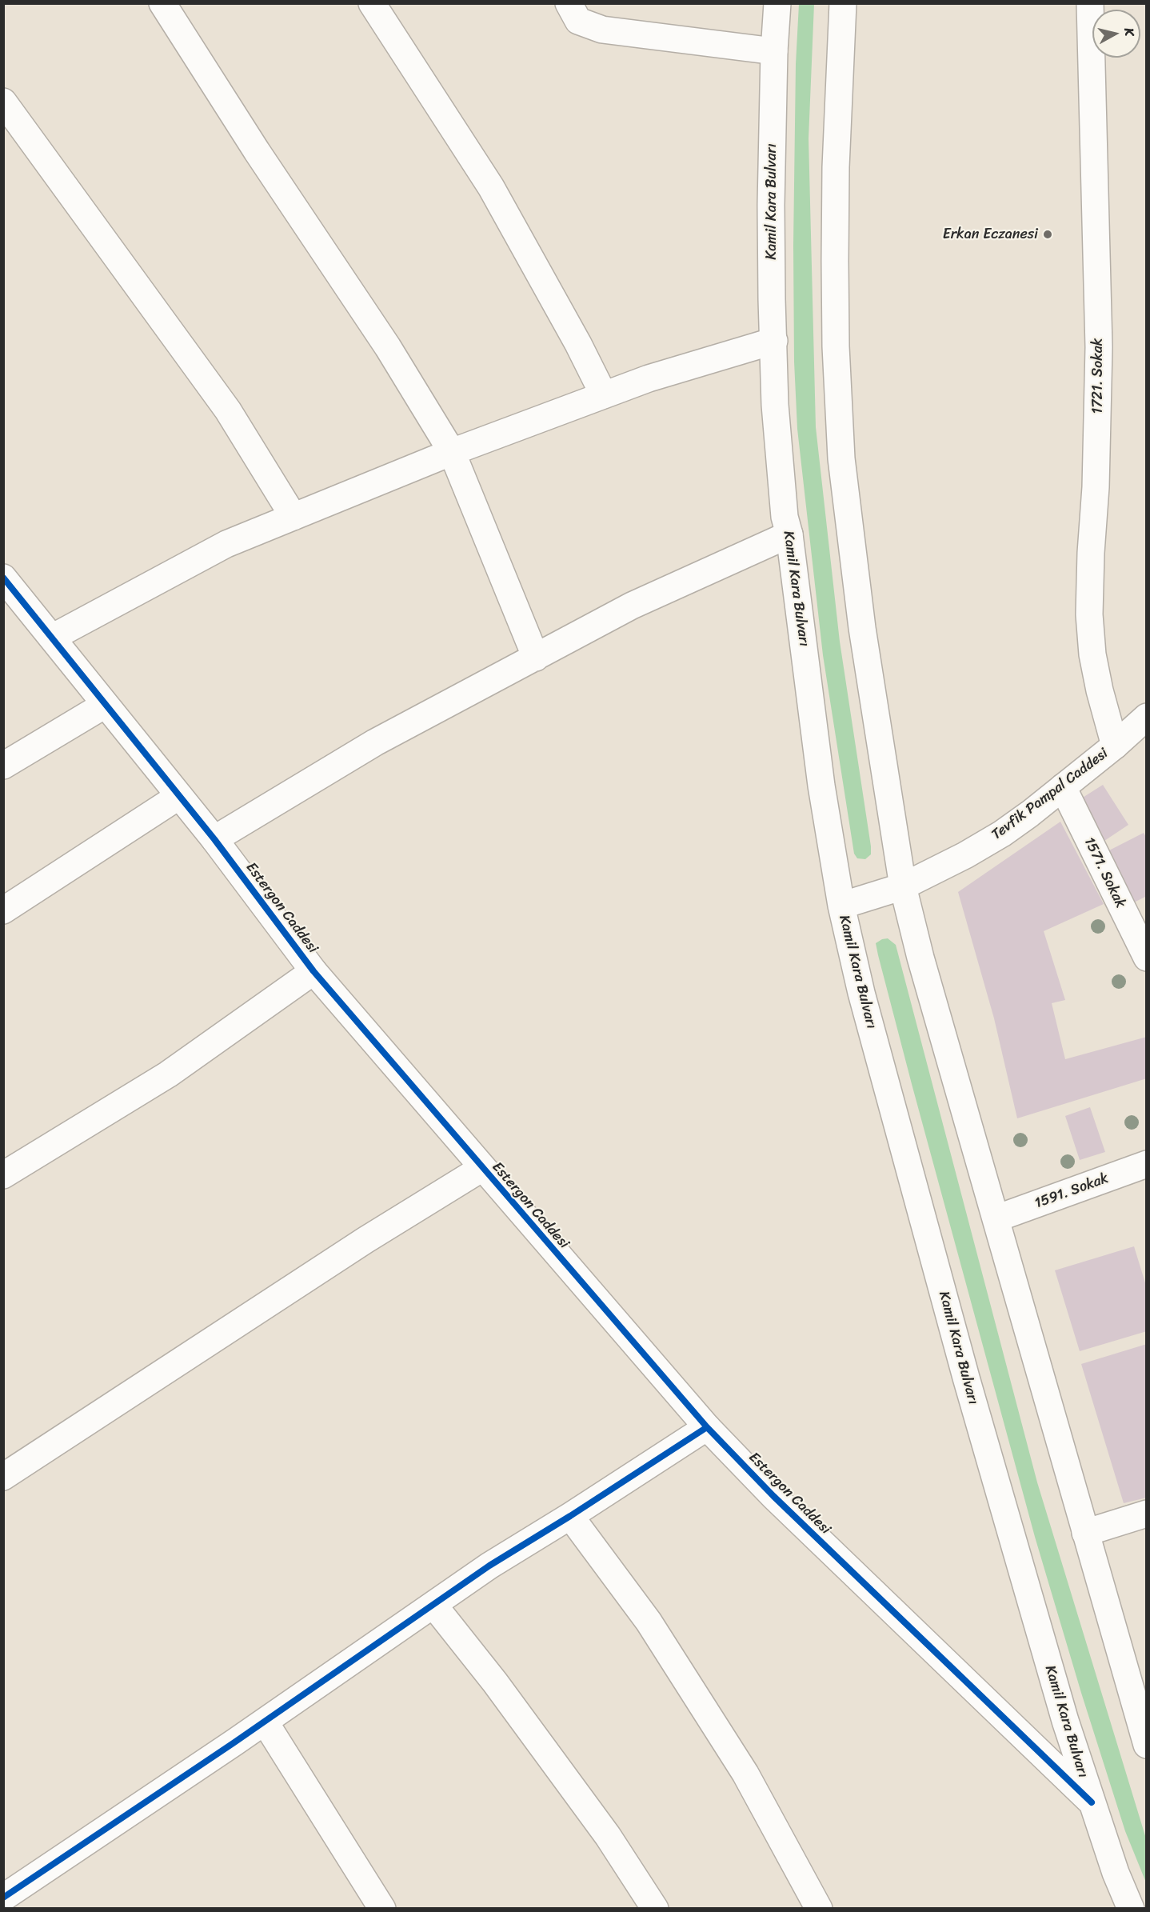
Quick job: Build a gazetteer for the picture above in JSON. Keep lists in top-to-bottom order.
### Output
{
  "streets": {
    "street": [
      "Kamil Kara Bulvarı",
      "1721. Sokak",
      "Tevfik Pampal Caddesi",
      "1571. Sokak",
      "Estergon Caddesi",
      "1591. Sokak"
    ]
  },
  "crossings": [
    ["Kamil Kara Bulvarı", "Tevfik Pampal Caddesi"],
    ["Kamil Kara Bulvarı", "Estergon Caddesi"],
    ["1721. Sokak", "Tevfik Pampal Caddesi"],
    ["Tevfik Pampal Caddesi", "1571. Sokak"]
  ],
  "places": ["Erkan Eczanesi"],
  "north": "right"
}
